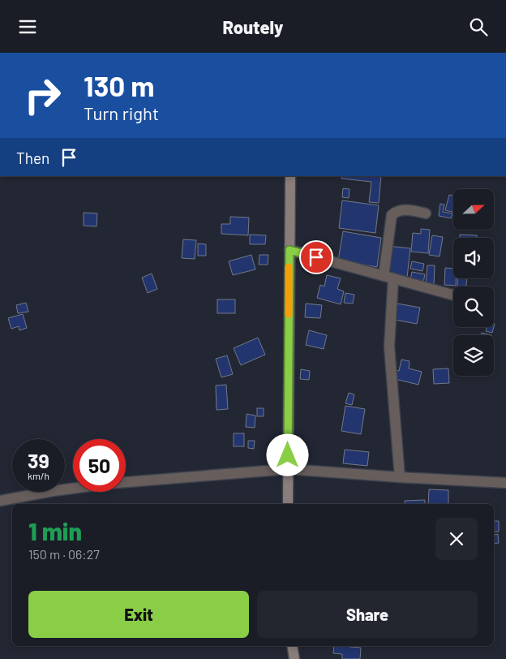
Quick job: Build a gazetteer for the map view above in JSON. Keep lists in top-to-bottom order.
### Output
{
  "north": "right",
  "page": {
    "header": "Routely",
    "turn": ["130 m", "Turn right"],
    "then": "Then",
    "speed": "39 km/h",
    "limit": "50",
    "heading": ["1 min", "150 m · 06:27"],
    "buttons": ["Exit", "Share"]
  }
}
